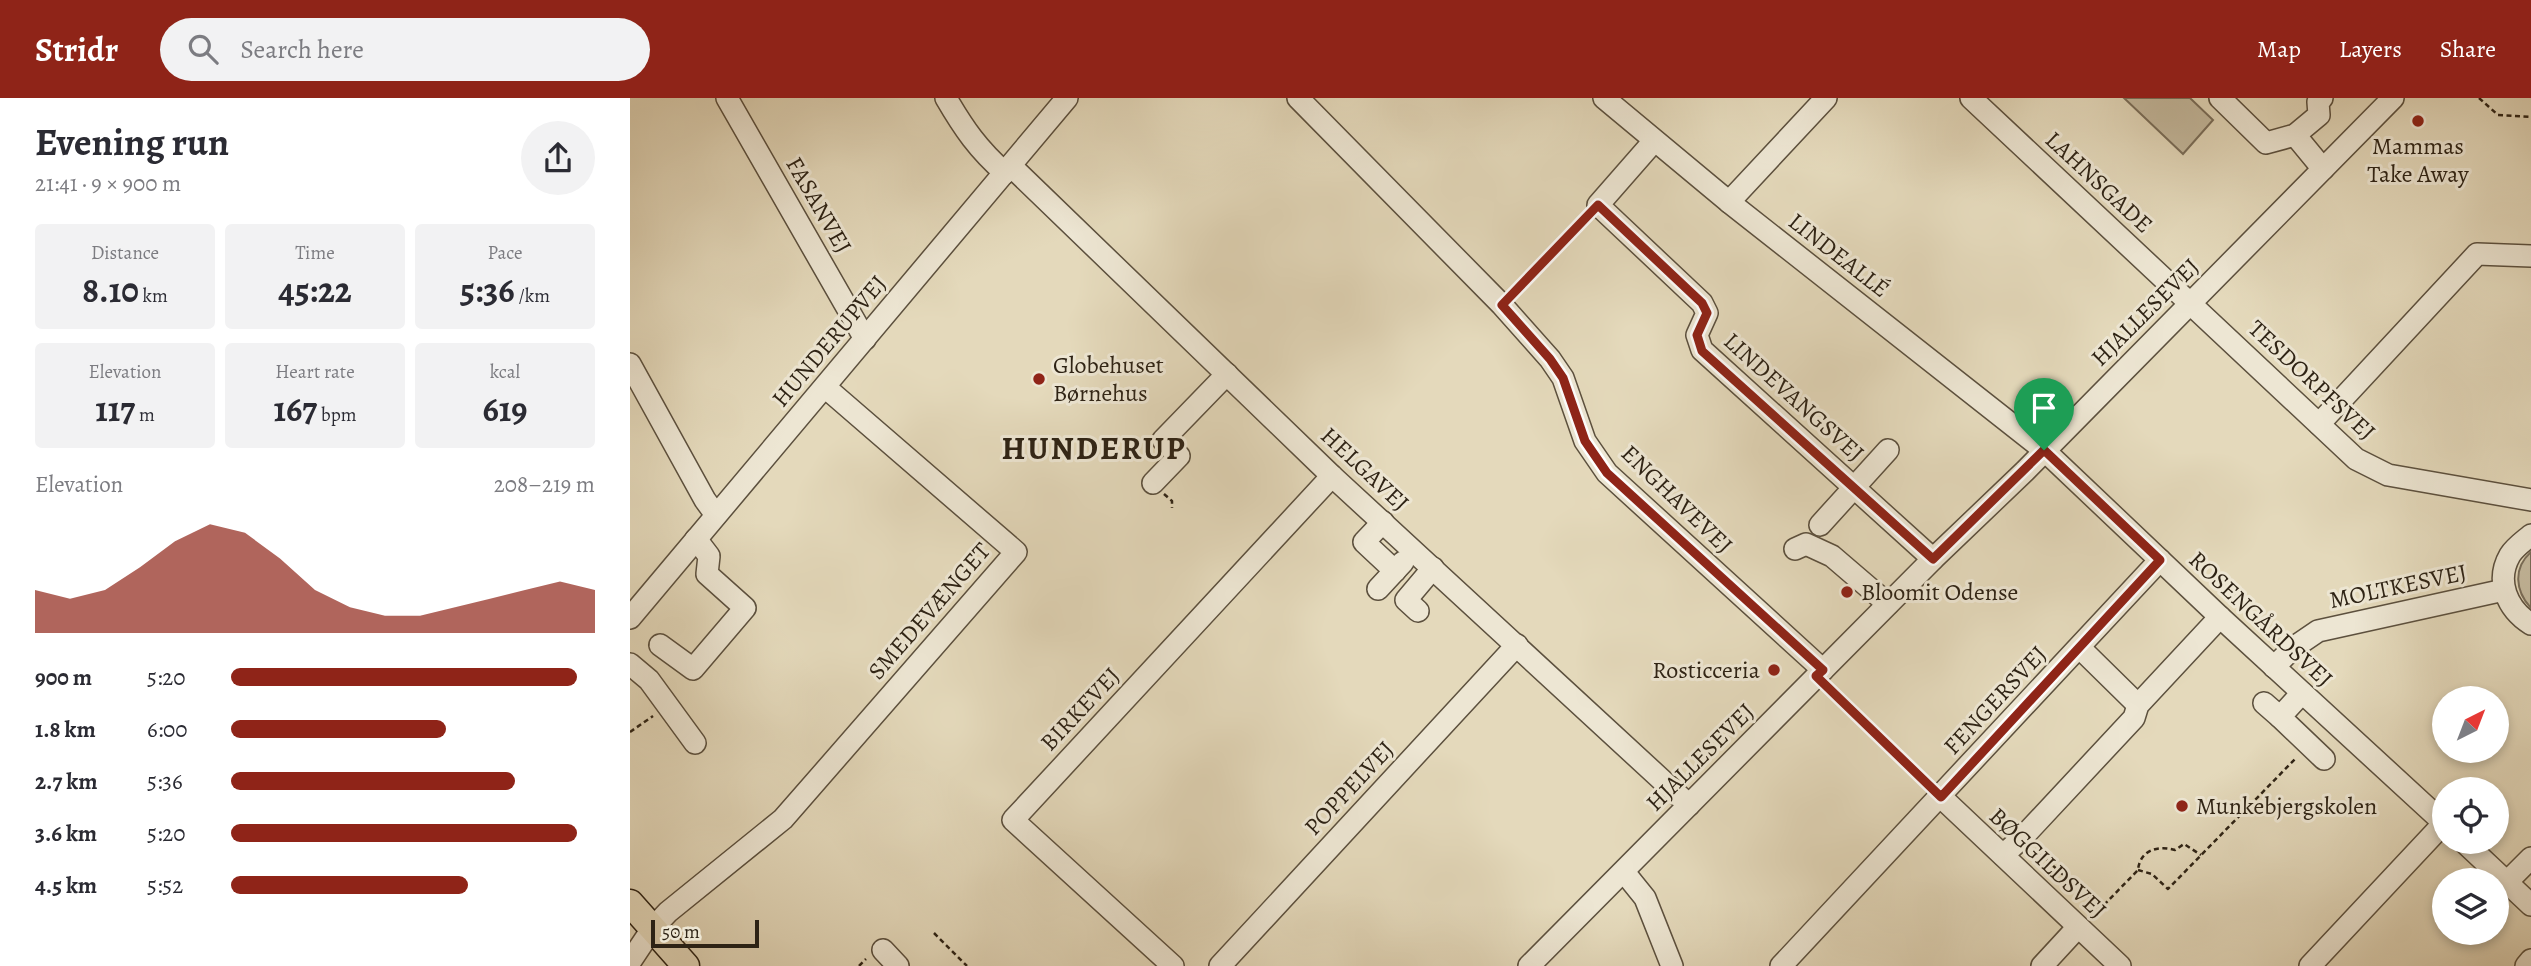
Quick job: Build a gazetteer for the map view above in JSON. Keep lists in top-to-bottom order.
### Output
{
  "streets": {
    "street": [
      "LAHNSGADE",
      "FASANVEJ",
      "LINDEALLÉ",
      "HJALLESEVEJ",
      "HUNDERUPVEJ",
      "TESDORPFSVEJ",
      "LINDEVANGSVEJ",
      "HELGAVEJ",
      "ENGHAVEVEJ",
      "MOLTKESVEJ",
      "SMEDEVÆNGET",
      "ROSENGÅRDSVEJ",
      "FENGERSVEJ",
      "BIRKEVEJ",
      "POPPELVEJ",
      "BØGGILDSVEJ"
    ]
  },
  "crossings": [
    ["LAHNSGADE", "HJALLESEVEJ"],
    ["LAHNSGADE", "TESDORPFSVEJ"],
    ["FASANVEJ", "HUNDERUPVEJ"],
    ["LINDEALLÉ", "HJALLESEVEJ"],
    ["LINDEALLÉ", "ROSENGÅRDSVEJ"],
    ["HJALLESEVEJ", "TESDORPFSVEJ"],
    ["HJALLESEVEJ", "LINDEVANGSVEJ"],
    ["HJALLESEVEJ", "HELGAVEJ"],
    ["HJALLESEVEJ", "ENGHAVEVEJ"],
    ["HJALLESEVEJ", "ROSENGÅRDSVEJ"],
    ["HUNDERUPVEJ", "HELGAVEJ"],
    ["HUNDERUPVEJ", "SMEDEVÆNGET"],
    ["HELGAVEJ", "BIRKEVEJ"],
    ["HELGAVEJ", "POPPELVEJ"],
    ["MOLTKESVEJ", "ROSENGÅRDSVEJ"],
    ["ROSENGÅRDSVEJ", "FENGERSVEJ"],
    ["FENGERSVEJ", "BØGGILDSVEJ"]
  ],
  "districts": ["HUNDERUP"],
  "places": [
    "Mammas Take Away",
    "Globehuset Børnehus",
    "Bloomit Odense",
    "Rosticceria",
    "Munkebjergskolen"
  ],
  "scale_bar": "50 m",
  "north": "top right",
  "page": {
    "header": "Stridr",
    "search": "Search here",
    "nav": ["Map", "Layers", "Share"],
    "heading": ["Evening run", "21:41 · 9 × 900 m"],
    "stats": [
      ["Distance", "8.10 km"],
      ["Time", "45:22"],
      ["Pace", "5:36 /km"],
      ["Elevation", "117 m"],
      ["Heart rate", "167 bpm"],
      ["kcal", "619"]
    ],
    "chart": ["Elevation", "208–219 m"],
    "list": [
      {
        "name": "900 m",
        "note": "5:20"
      },
      {
        "name": "1.8 km",
        "note": "6:00"
      },
      {
        "name": "2.7 km",
        "note": "5:36"
      },
      {
        "name": "3.6 km",
        "note": "5:20"
      },
      {
        "name": "4.5 km",
        "note": "5:52"
      }
    ],
    "scale": "50 m"
  }
}
